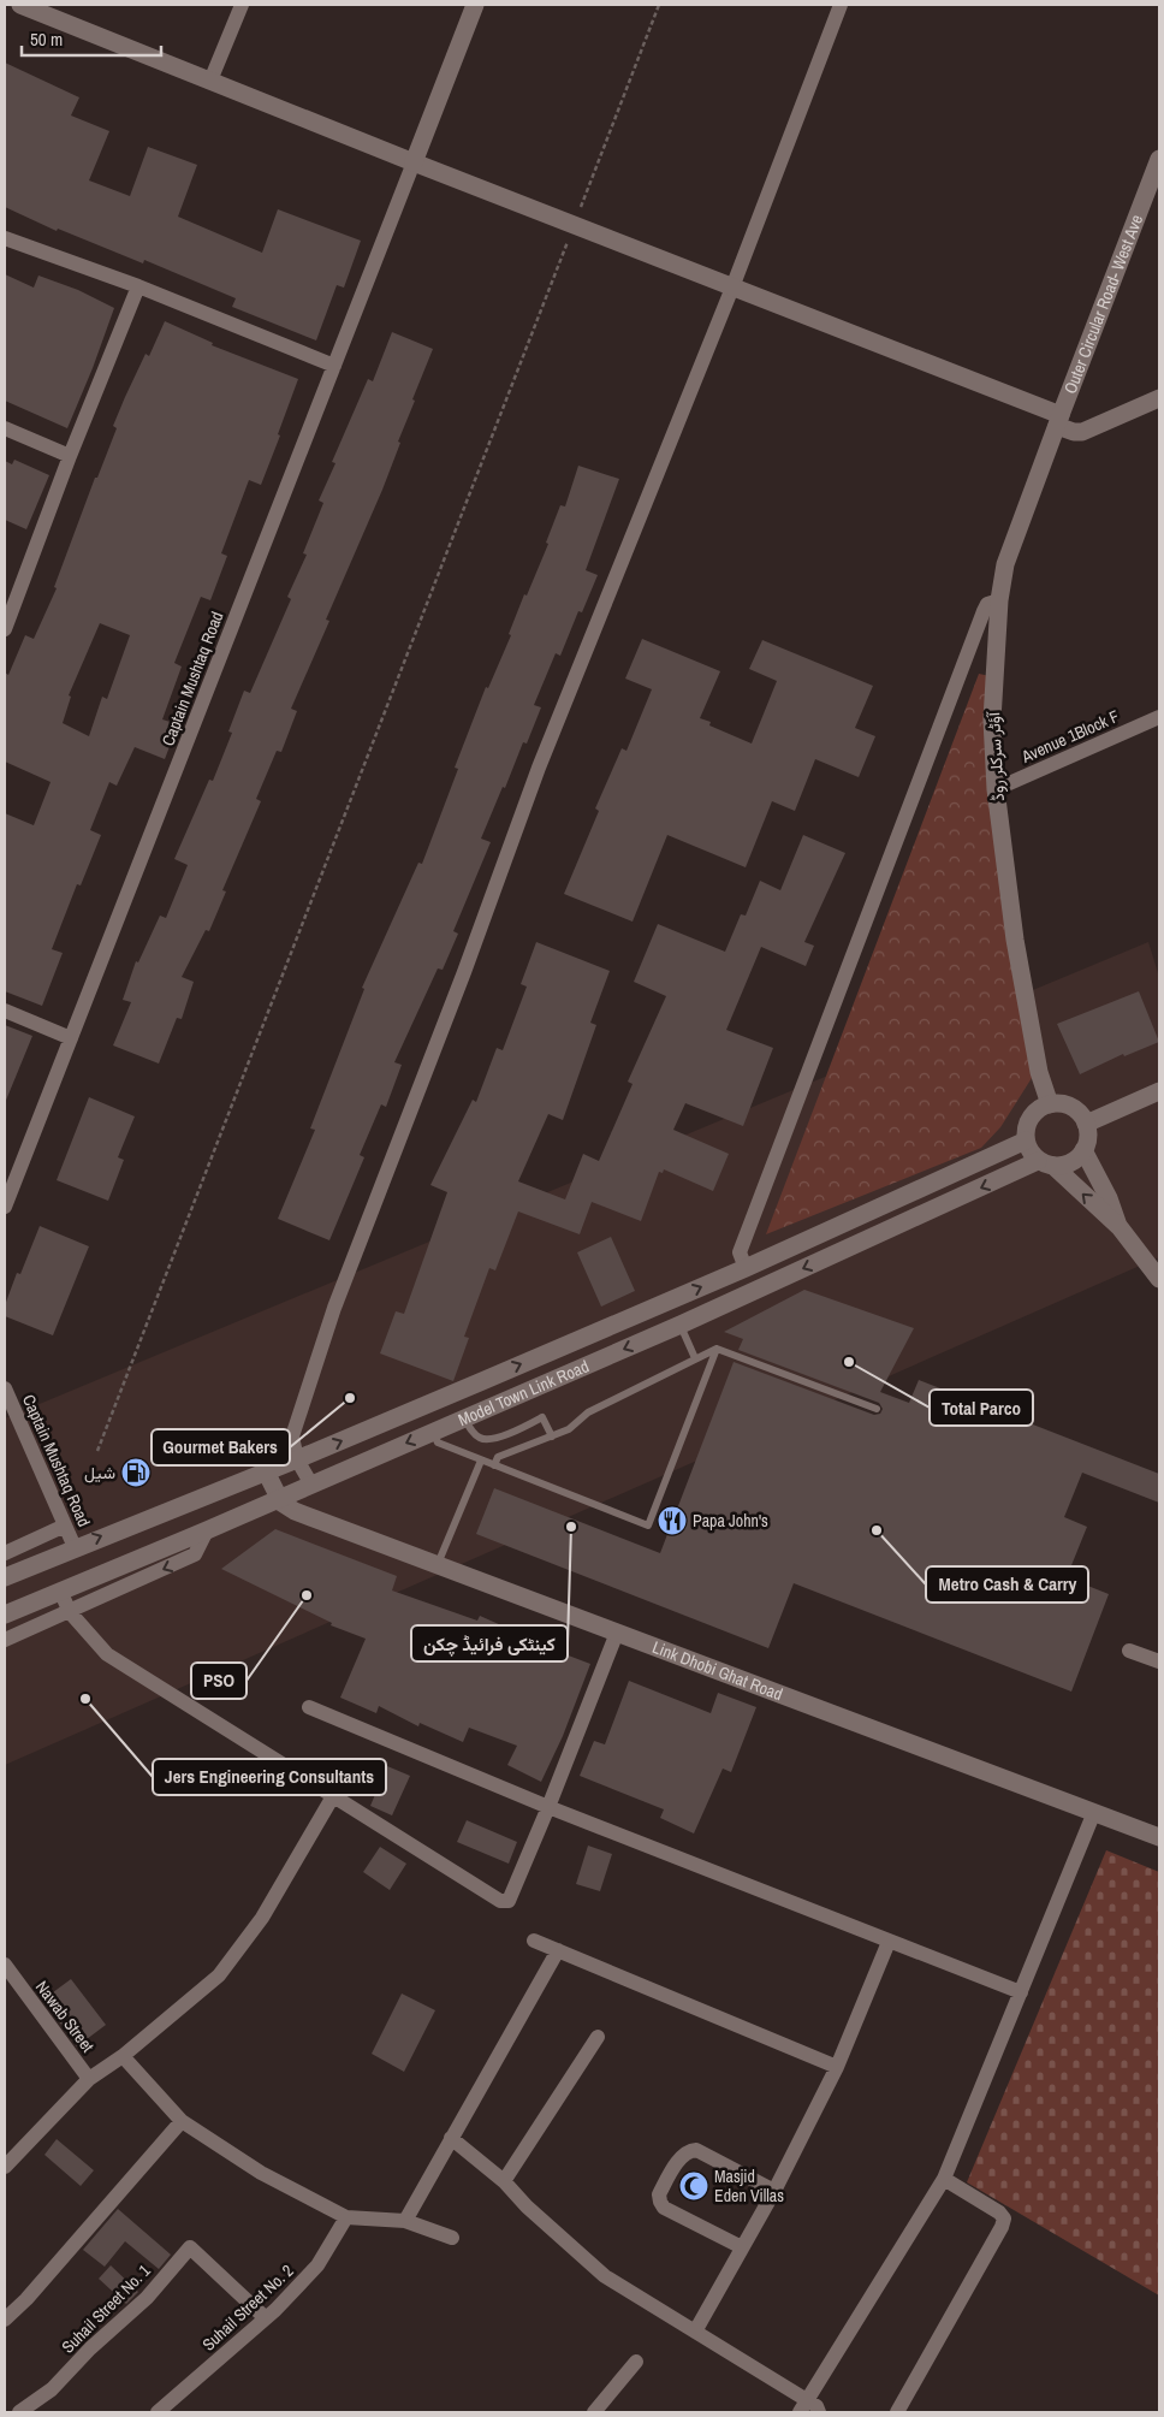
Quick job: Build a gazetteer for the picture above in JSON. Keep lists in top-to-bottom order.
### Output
{
  "streets": {
    "street": [
      "Outer Circular Road- West Ave",
      "Captain Mushtaq Road",
      "Avenue 1Block F",
      "آؤٹر سرکلر روڈ",
      "Model Town Link Road",
      "Link Dhobi Ghat Road",
      "Nawab Street",
      "Suhail Street No. 2",
      "Suhail Street No. 1"
    ]
  },
  "crossings": [
    ["Outer Circular Road- West Ave", "آؤٹر سرکلر روڈ"],
    ["Captain Mushtaq Road", "Model Town Link Road"],
    ["Avenue 1Block F", "آؤٹر سرکلر روڈ"],
    ["آؤٹر سرکلر روڈ", "Model Town Link Road"],
    ["Model Town Link Road", "Link Dhobi Ghat Road"],
    ["Suhail Street No. 2", "Suhail Street No. 1"]
  ],
  "places": {
    "other": [
      "Total Parco",
      "Gourmet Bakers",
      "کینٹکی فرائیڈ چکن",
      "Metro Cash & Carry",
      "PSO",
      "Jers Engineering Consultants"
    ],
    "fuel station": ["شیل"],
    "restaurant": ["Papa John's"],
    "mosque": ["Masjid Eden Villas"]
  },
  "scale_bar": "50 m"
}
